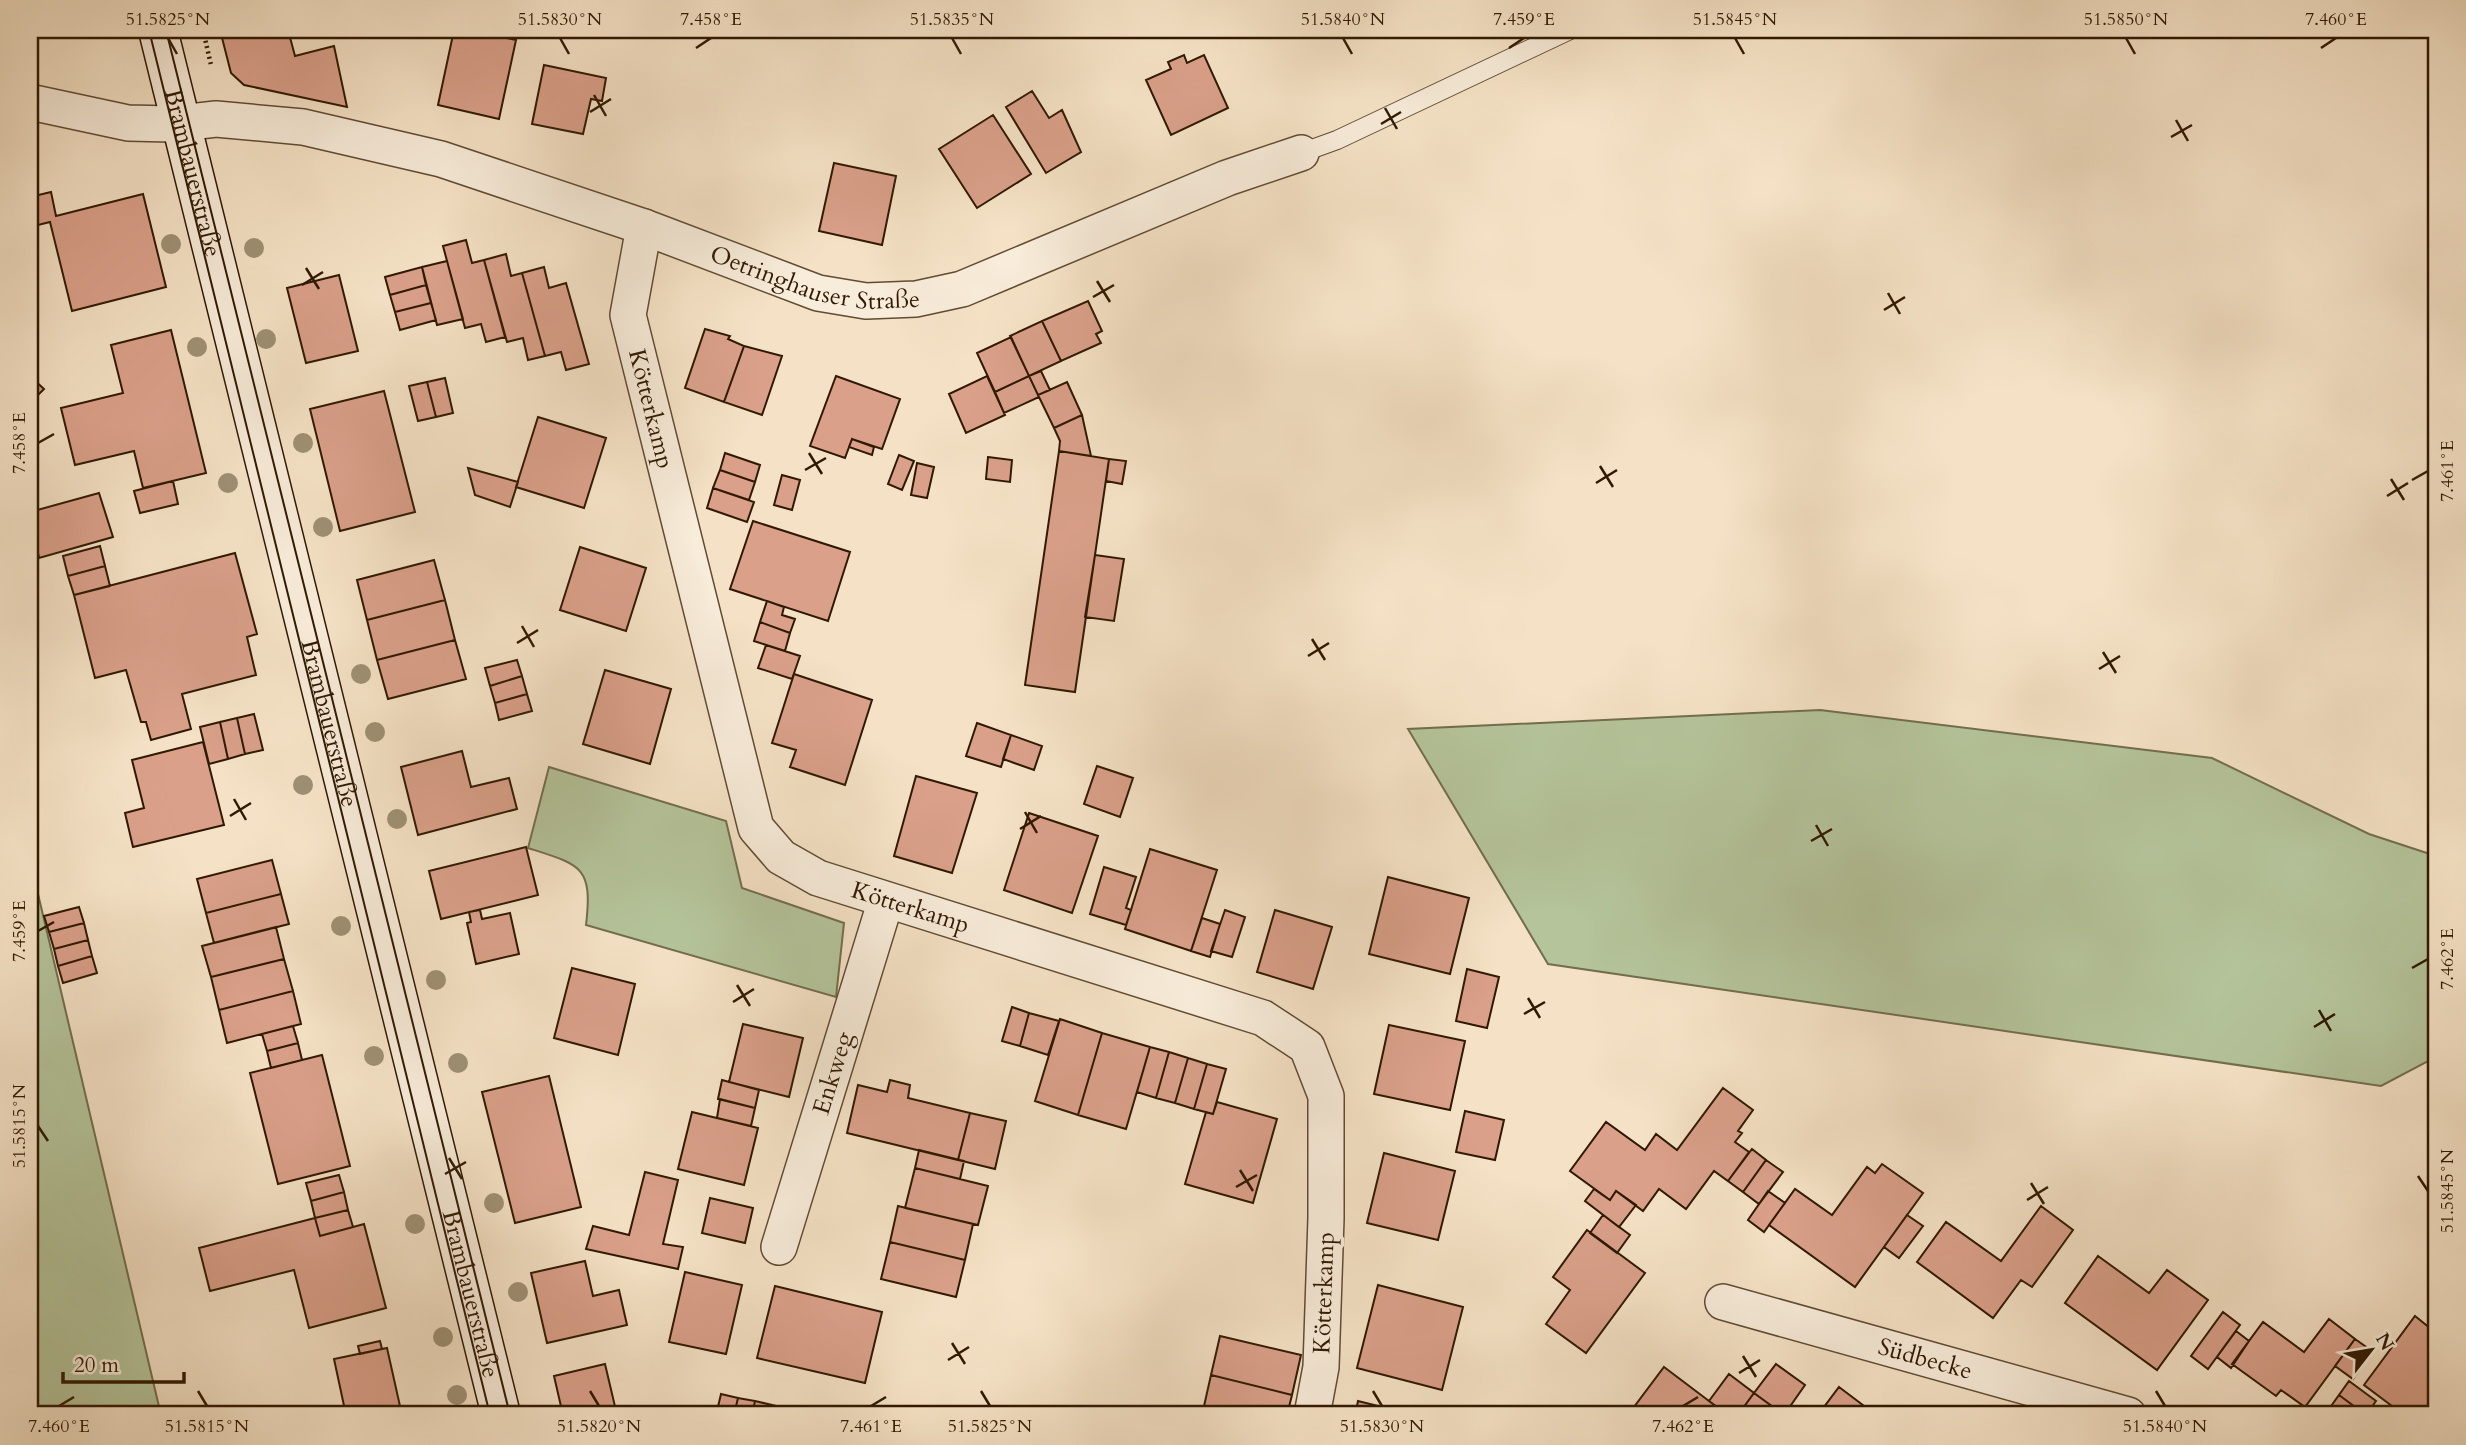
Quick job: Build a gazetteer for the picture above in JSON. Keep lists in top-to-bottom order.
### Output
{
  "streets": {
    "main road": ["Brambauerstraße"],
    "street": [
      "Oetringhauser Straße",
      "Kötterkamp",
      "Enkweg",
      "Südbecke"
    ]
  },
  "crossings": [
    ["Brambauerstraße", "Oetringhauser Straße"],
    ["Oetringhauser Straße", "Kötterkamp"],
    ["Kötterkamp", "Enkweg"]
  ],
  "scale_bar": "20 m",
  "north": "top right",
  "coordinates": [
    "51.5825°N",
    "51.5830°N",
    "7.458°E",
    "51.5835°N",
    "51.5840°N",
    "7.459°E",
    "51.5845°N",
    "51.5850°N",
    "7.460°E",
    "7.461°E",
    "7.462°E",
    "51.5815°N",
    "51.5820°N"
  ]
}
